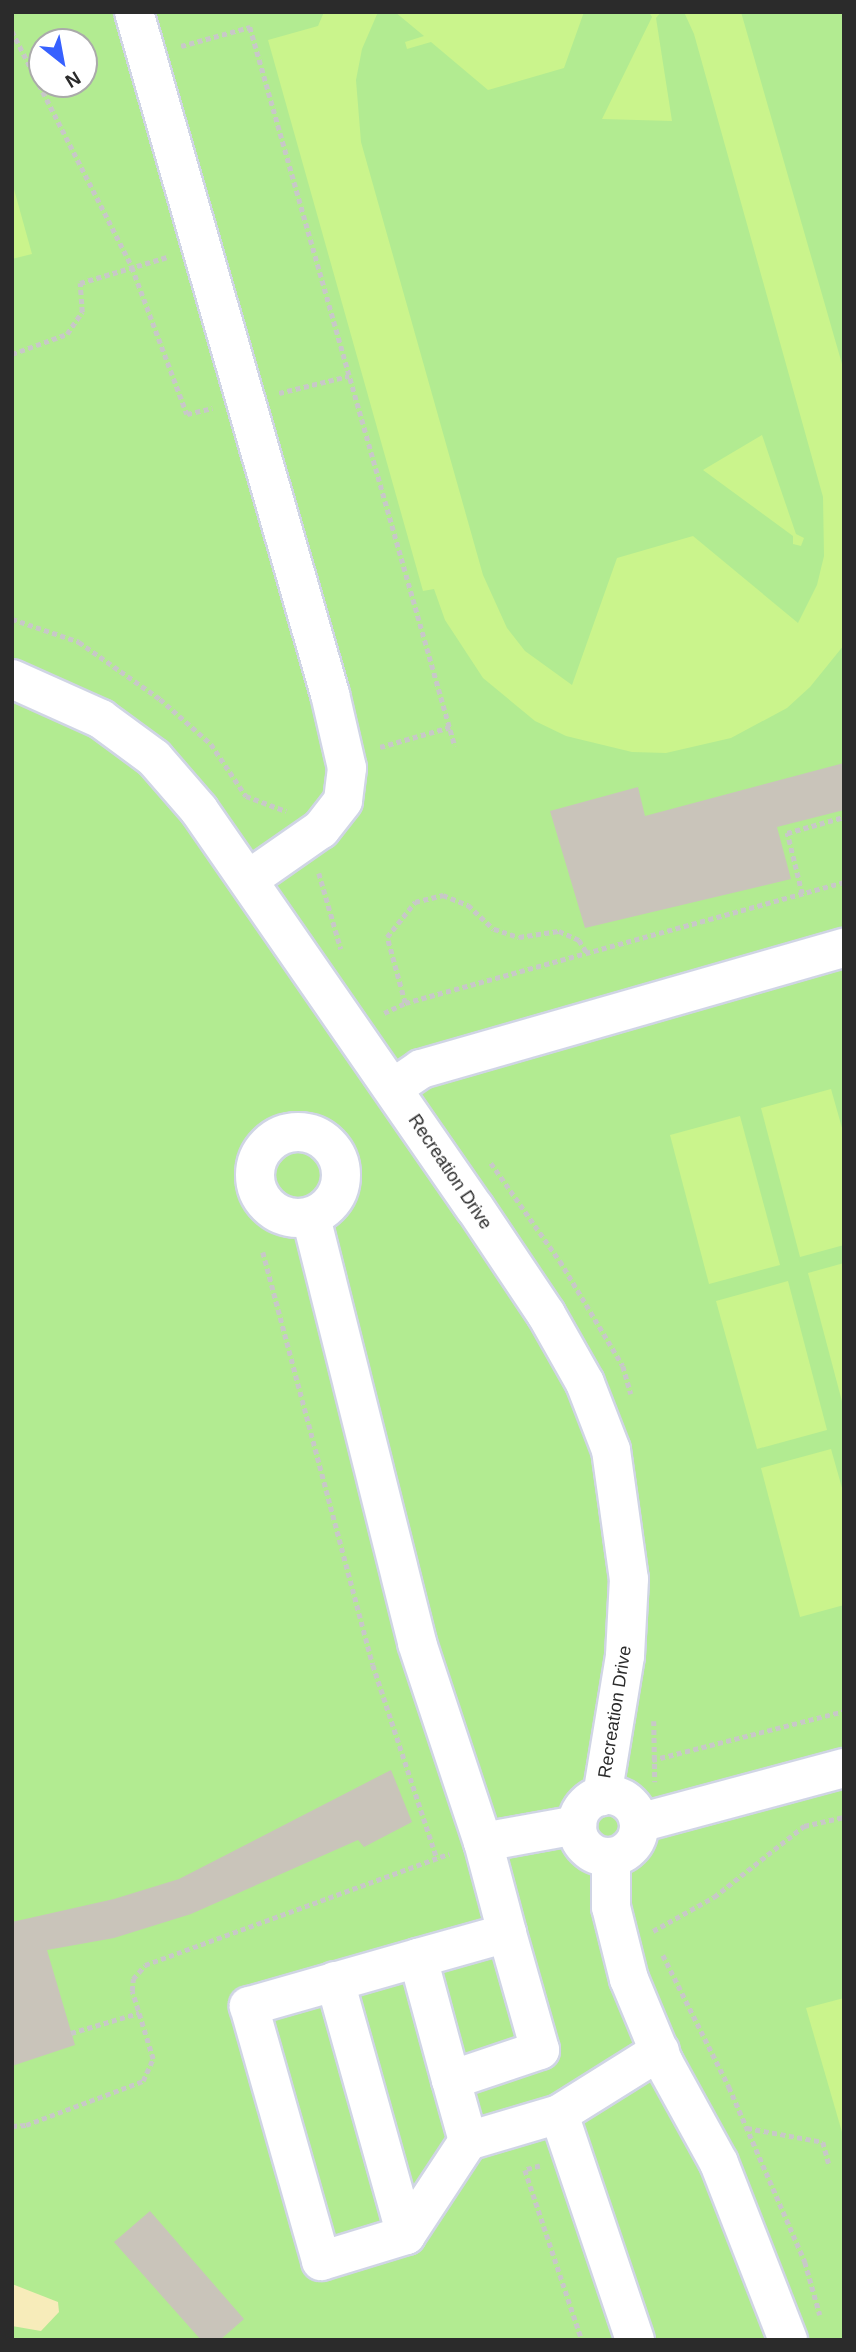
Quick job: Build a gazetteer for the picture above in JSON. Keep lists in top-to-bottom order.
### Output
{
  "streets": {
    "street": ["Recreation Drive"]
  },
  "north": "bottom right"
}
